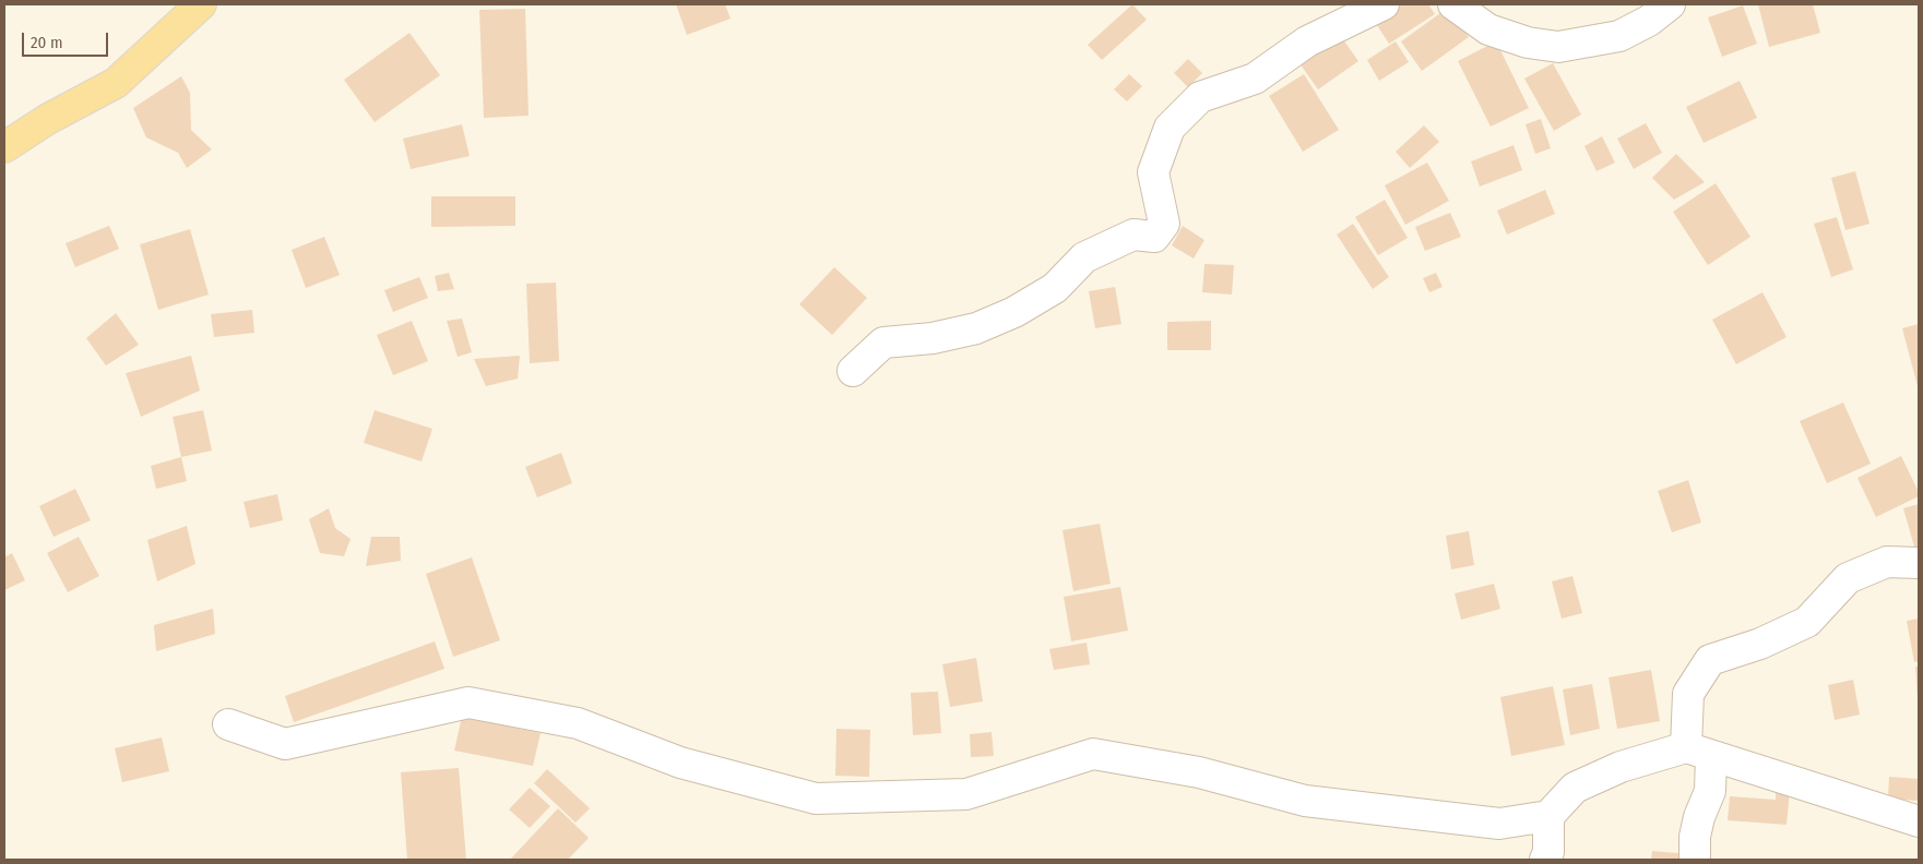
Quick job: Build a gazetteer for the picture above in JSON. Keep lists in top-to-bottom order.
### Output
{
  "scale_bar": "20 m"
}
